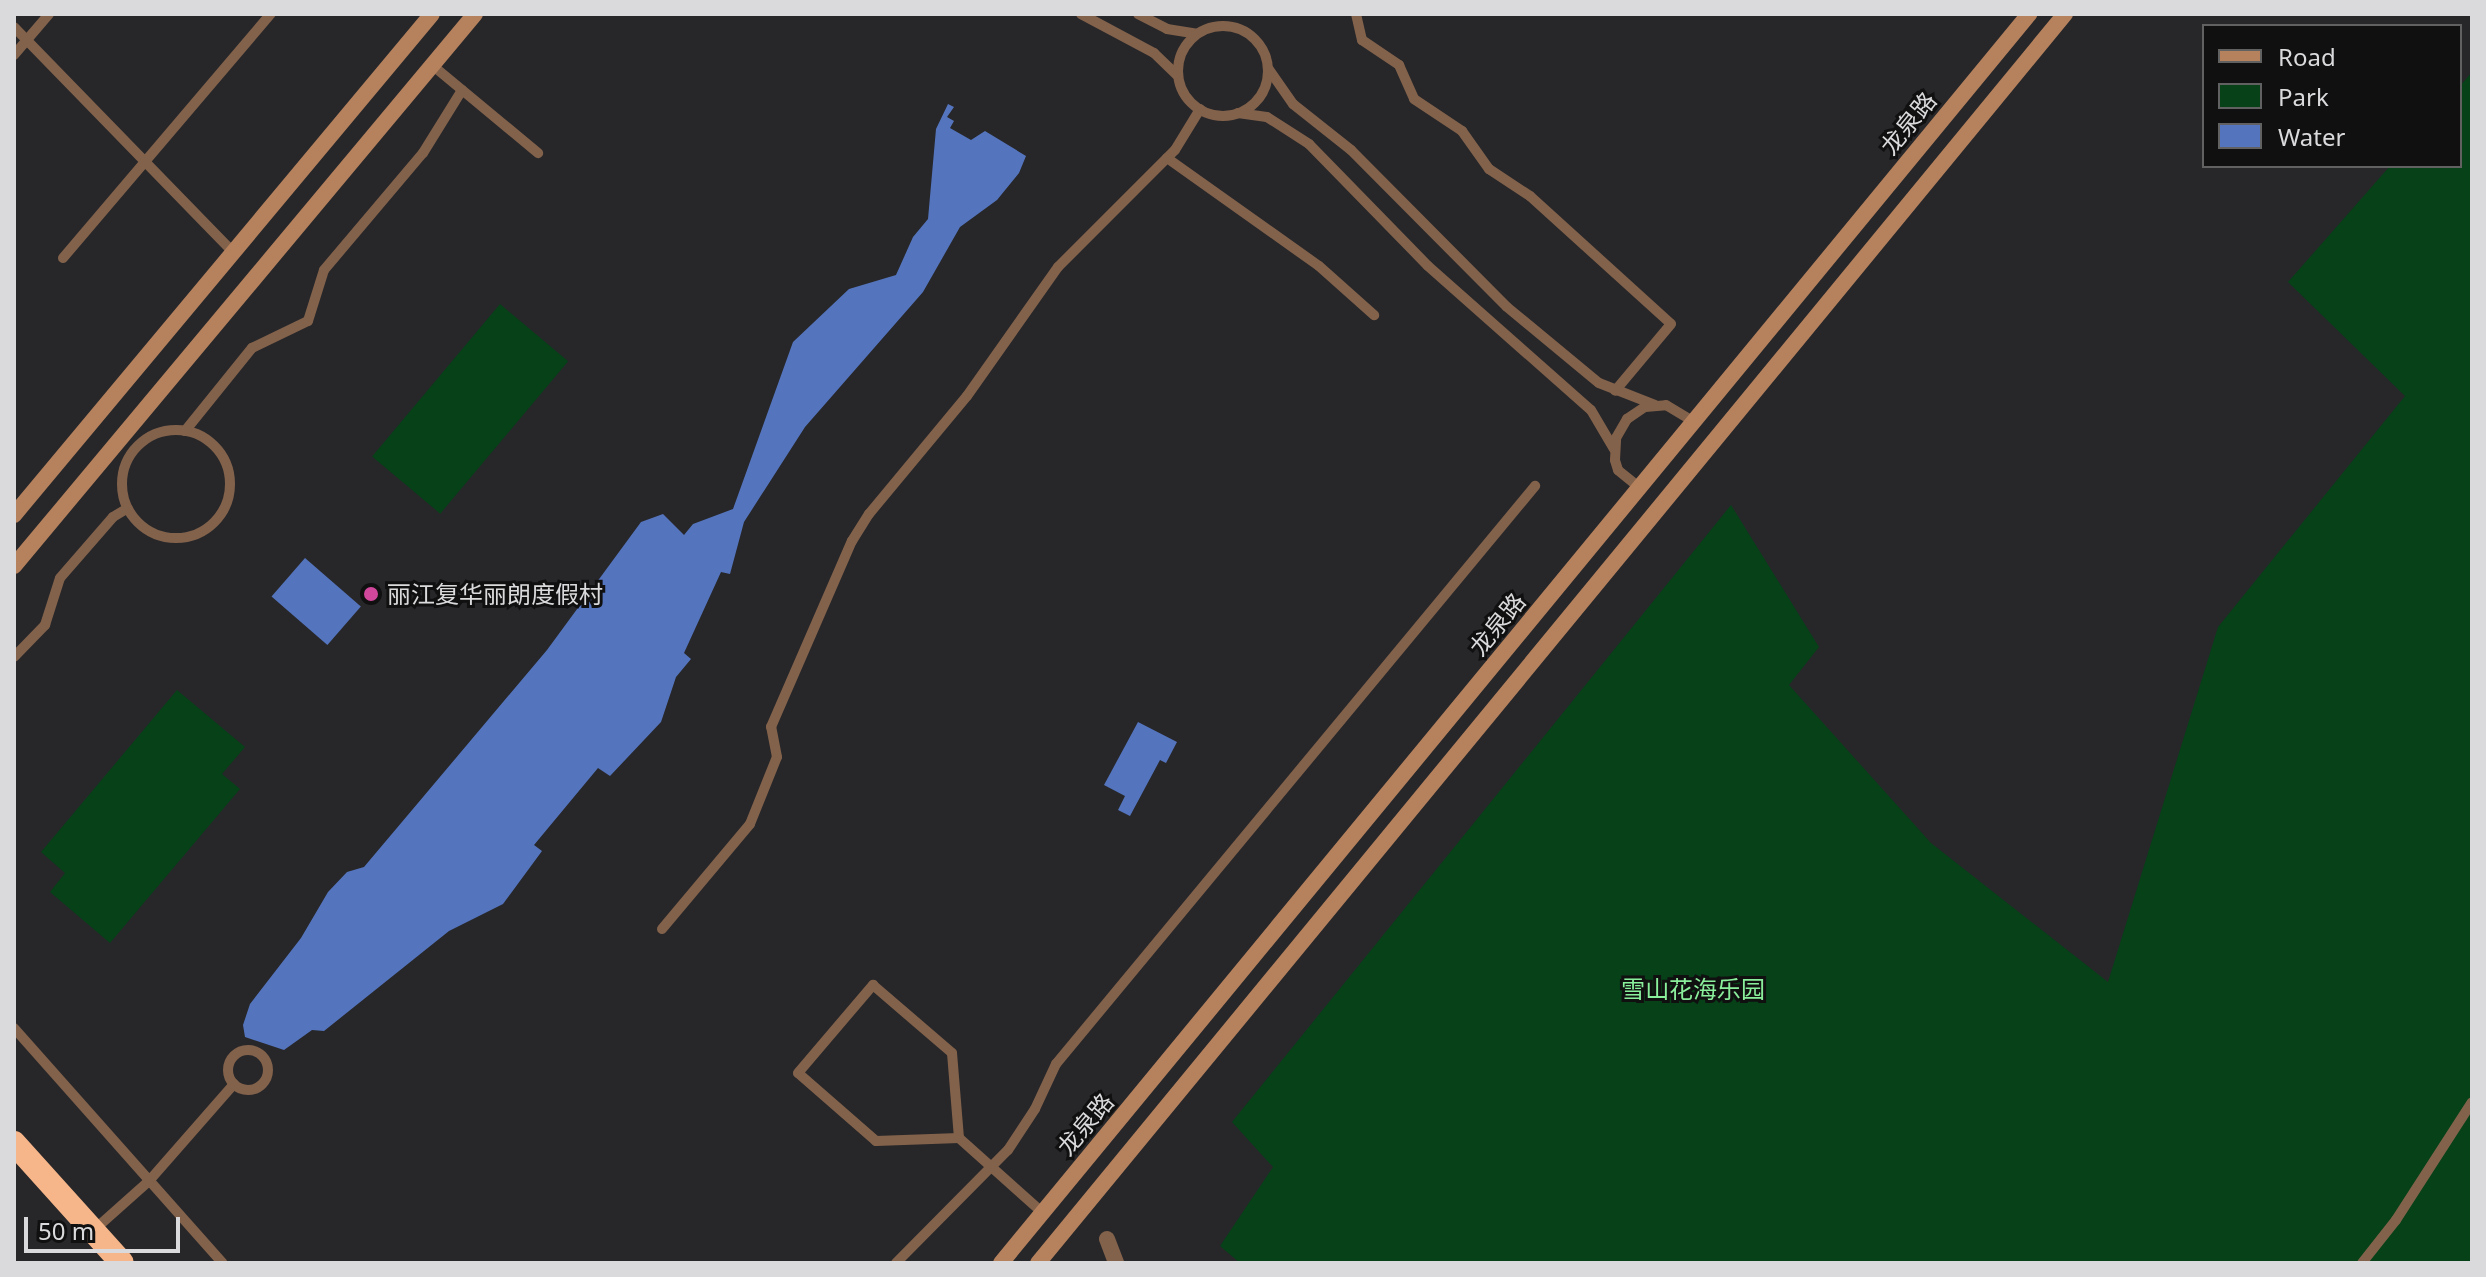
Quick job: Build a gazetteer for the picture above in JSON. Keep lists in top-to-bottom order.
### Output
{
  "streets": {
    "main road": ["龙泉路"]
  },
  "parks": ["雪山花海乐园"],
  "places": ["丽江复华丽朗度假村"],
  "legend": ["Road", "Park", "Water"],
  "scale_bar": "50 m"
}
